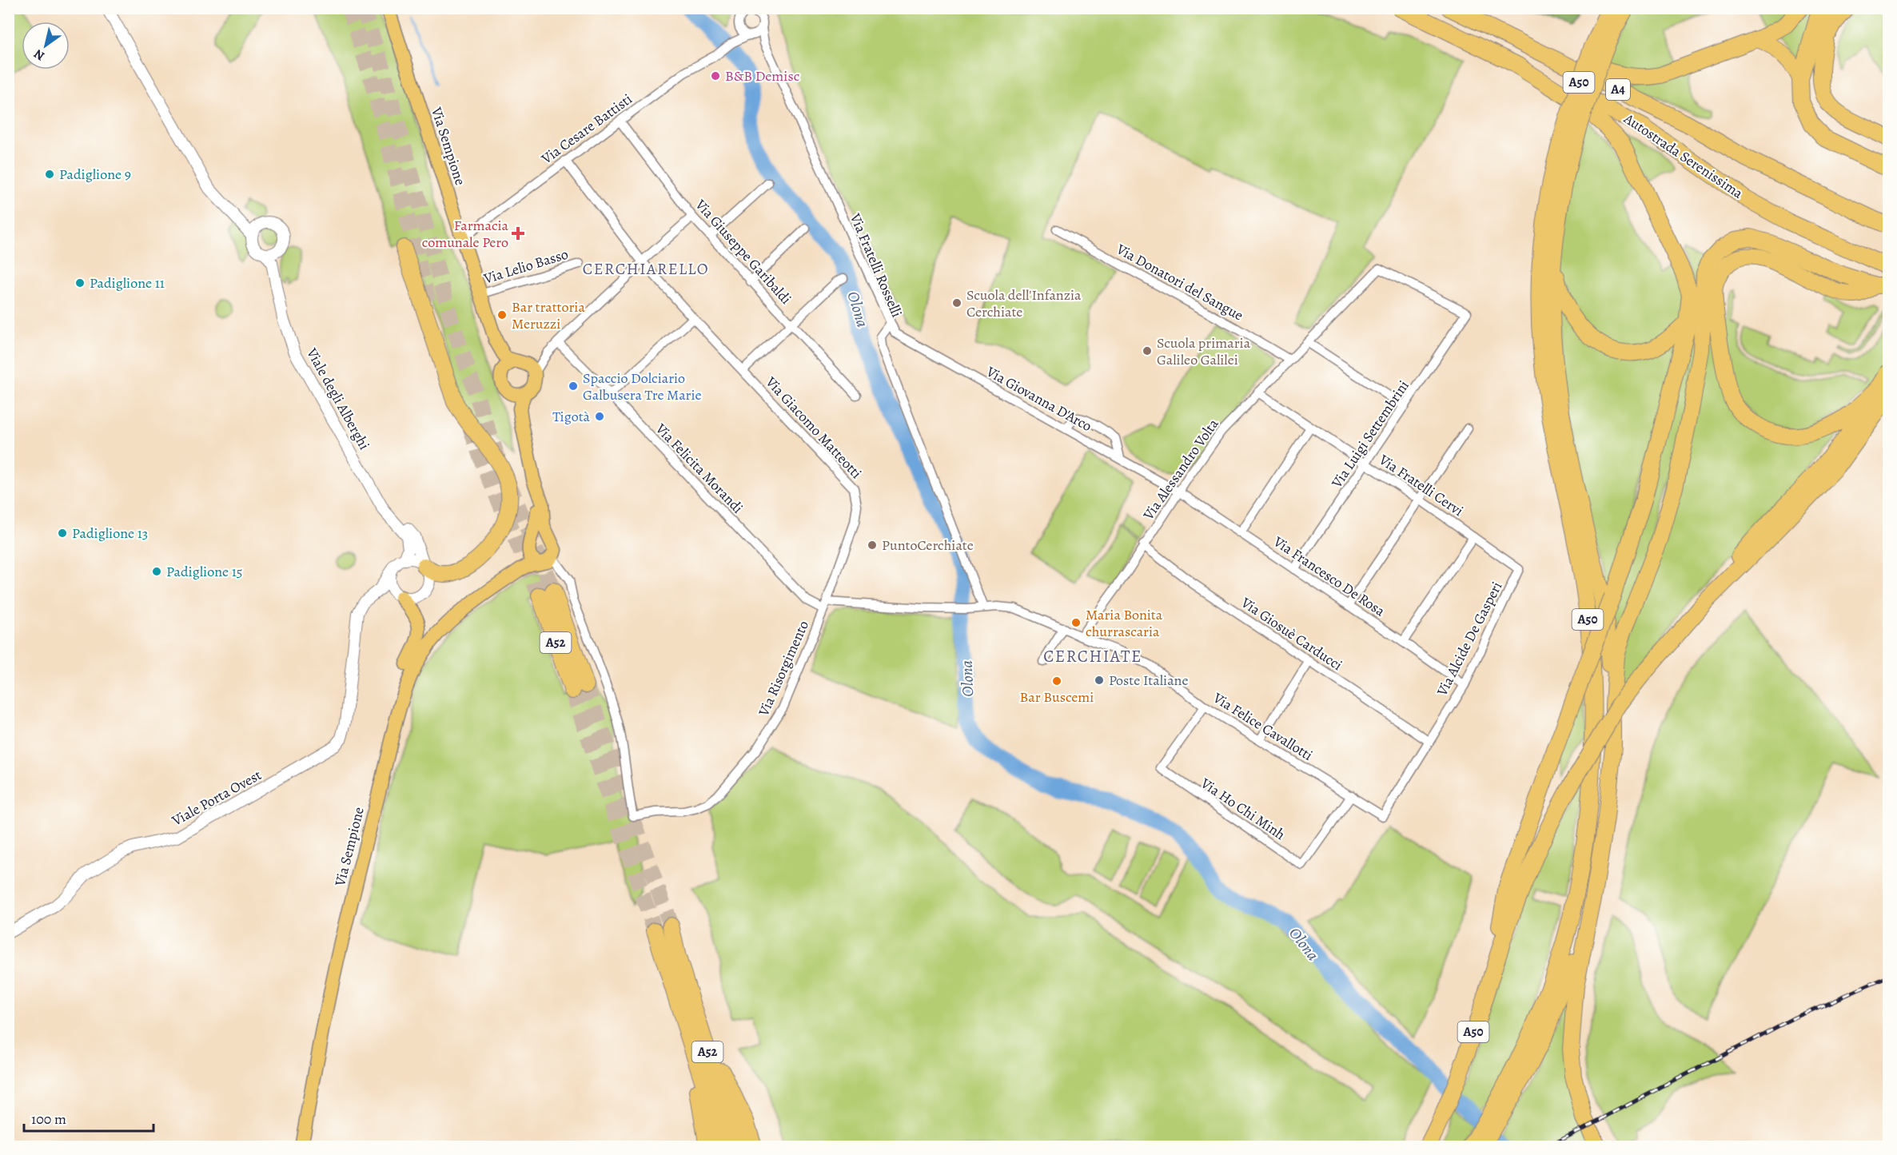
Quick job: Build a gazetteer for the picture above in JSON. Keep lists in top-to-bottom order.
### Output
{
  "streets": {
    "highway": [
      "A50",
      "A4",
      "Autostrada Serenissima",
      "A52"
    ],
    "main road": ["Via Sempione"],
    "street": [
      "Via Cesare Battisti",
      "Via Giuseppe Garibaldi",
      "Via Fratelli Rosselli",
      "Via Lelio Basso",
      "Via Donatori del Sangue",
      "Viale degli Alberghi",
      "Via Giovanna D'Arco",
      "Via Giacomo Matteotti",
      "Via Luigi Settembrini",
      "Via Felicita Morandi",
      "Via Alessandro Volta",
      "Via Fratelli Cervi",
      "Via Francesco De Rosa",
      "Via Giosuè Carducci",
      "Via Alcide De Gasperi",
      "Via Risorgimento",
      "Via Felice Cavallotti",
      "Viale Porta Ovest",
      "Via Ho Chi Minh"
    ]
  },
  "crossings": [
    ["Via Cesare Battisti", "Via Sempione"],
    ["Via Cesare Battisti", "Via Giuseppe Garibaldi"],
    ["Via Cesare Battisti", "Via Fratelli Rosselli"],
    ["Via Sempione", "Via Lelio Basso"],
    ["Via Fratelli Rosselli", "Via Giovanna D'Arco"],
    ["Via Fratelli Rosselli", "Via Felice Cavallotti"],
    ["Via Donatori del Sangue", "Via Alessandro Volta"],
    ["Viale degli Alberghi", "Viale Porta Ovest"],
    ["Via Giovanna D'Arco", "Via Alessandro Volta"],
    ["Via Giovanna D'Arco", "Via Francesco De Rosa"],
    ["Via Giacomo Matteotti", "Via Felicita Morandi"],
    ["Via Giacomo Matteotti", "Via Risorgimento"],
    ["Via Luigi Settembrini", "Via Alessandro Volta"],
    ["Via Luigi Settembrini", "Via Fratelli Cervi"],
    ["Via Luigi Settembrini", "Via Francesco De Rosa"],
    ["Via Felicita Morandi", "Via Risorgimento"],
    ["Via Alessandro Volta", "Via Fratelli Cervi"],
    ["Via Alessandro Volta", "Via Francesco De Rosa"],
    ["Via Alessandro Volta", "Via Giosuè Carducci"],
    ["Via Alessandro Volta", "Via Felice Cavallotti"],
    ["Via Fratelli Cervi", "Via Alcide De Gasperi"],
    ["Via Francesco De Rosa", "Via Alcide De Gasperi"],
    ["Via Giosuè Carducci", "Via Alcide De Gasperi"],
    ["Via Alcide De Gasperi", "Via Felice Cavallotti"],
    ["Via Felice Cavallotti", "Via Ho Chi Minh"]
  ],
  "districts": ["CERCHIARELLO", "CERCHIATE"],
  "water": ["Olona"],
  "places": {
    "other": [
      "B&B Demisc",
      "Padiglione 9",
      "Padiglione 11",
      "Scuola dell'Infanzia Cerchiate",
      "Bar trattoria Meruzzi",
      "Scuola primaria Galileo Galilei",
      "Spaccio Dolciario Galbusera Tre Marie",
      "Tigotà",
      "Padiglione 13",
      "PuntoCerchiate",
      "Padiglione 15",
      "Maria Bonita churrascaria",
      "Poste Italiane",
      "Bar Buscemi"
    ],
    "health": ["Farmacia comunale Pero"]
  },
  "scale_bar": "100 m",
  "north": "bottom left"
}
